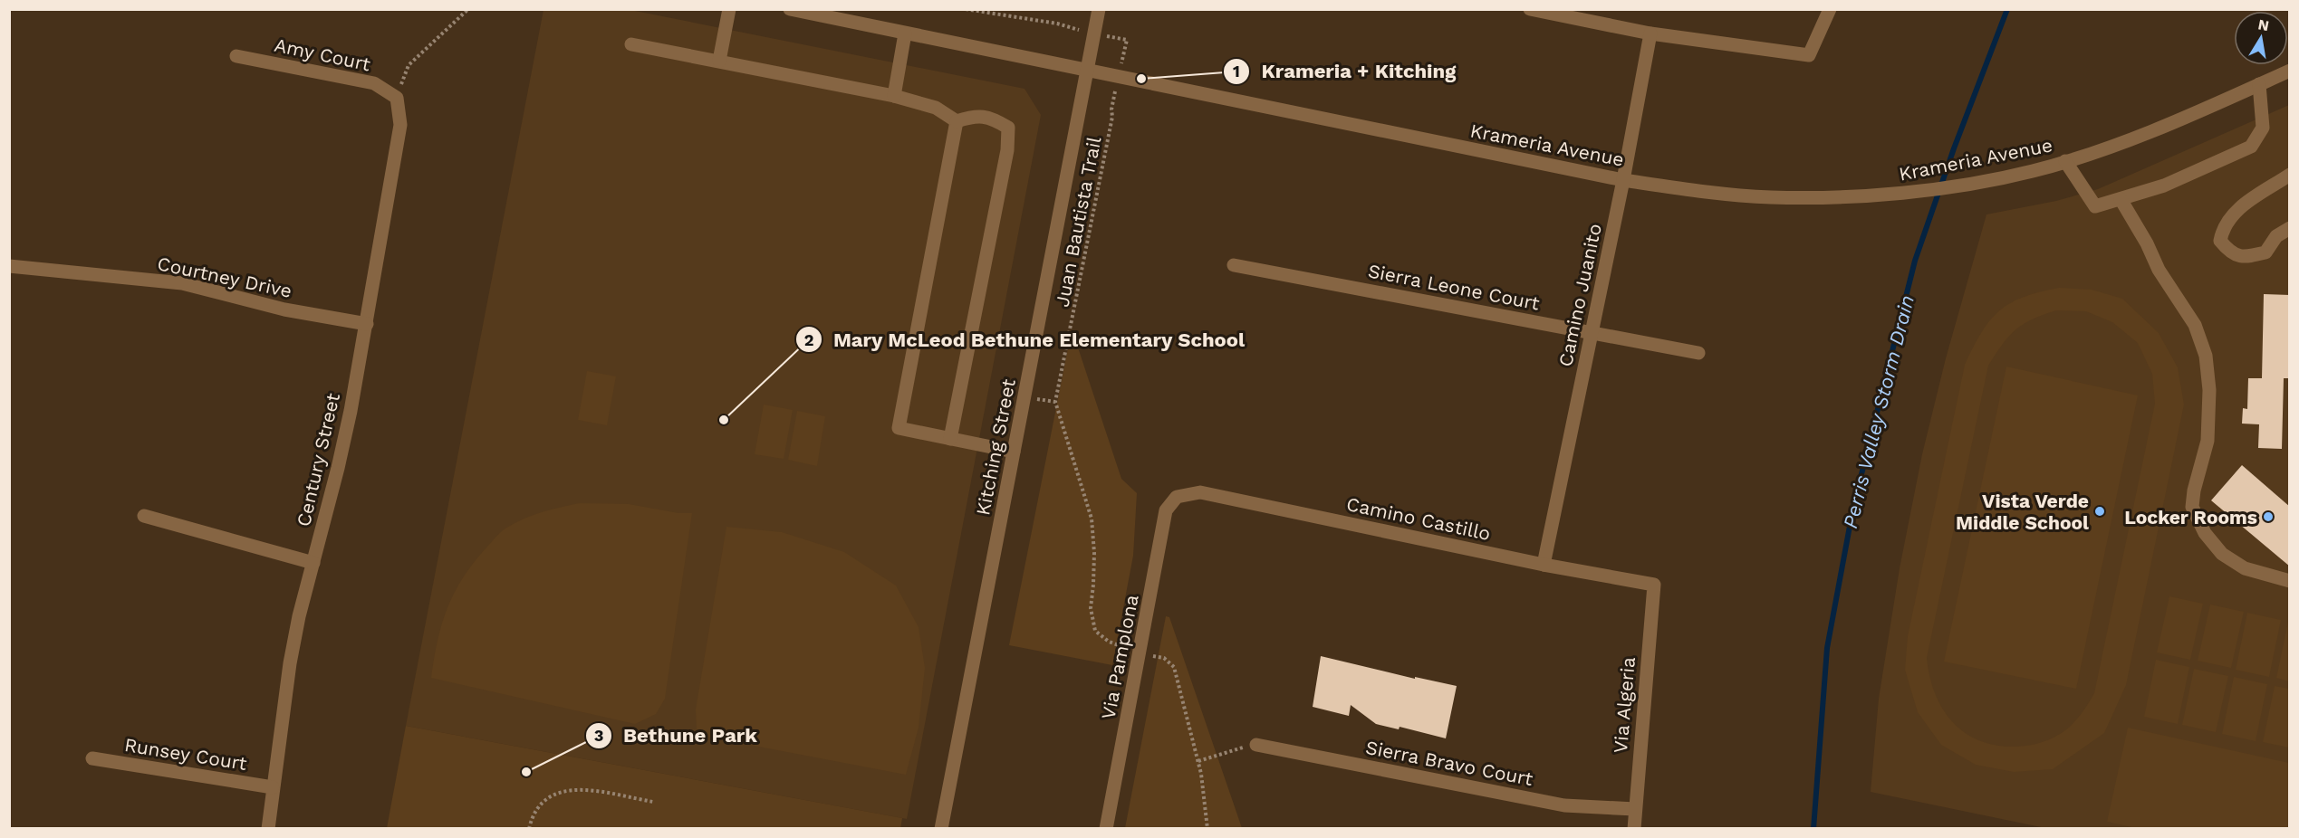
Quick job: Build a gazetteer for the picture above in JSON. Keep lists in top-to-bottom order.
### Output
{
  "streets": {
    "street": [
      "Amy Court",
      "Krameria Avenue",
      "Courtney Drive",
      "Sierra Leone Court",
      "Camino Juanito",
      "Kitching Street",
      "Century Street",
      "Camino Castillo",
      "Via Pamplona",
      "Via Algeria",
      "Runsey Court",
      "Sierra Bravo Court"
    ],
    "path": ["Juan Bautista Trail"]
  },
  "crossings": [
    ["Amy Court", "Century Street"],
    ["Krameria Avenue", "Camino Juanito"],
    ["Krameria Avenue", "Kitching Street"],
    ["Juan Bautista Trail", "Via Pamplona"],
    ["Courtney Drive", "Century Street"],
    ["Sierra Leone Court", "Camino Juanito"],
    ["Camino Juanito", "Camino Castillo"],
    ["Century Street", "Runsey Court"],
    ["Camino Castillo", "Via Pamplona"],
    ["Camino Castillo", "Via Algeria"],
    ["Via Algeria", "Sierra Bravo Court"]
  ],
  "water": ["Perris Valley Storm Drain"],
  "places": [
    "Krameria + Kitching",
    "Mary McLeod Bethune Elementary School",
    "Vista Verde Middle School",
    "Locker Rooms",
    "Bethune Park"
  ],
  "north": "top"
}
